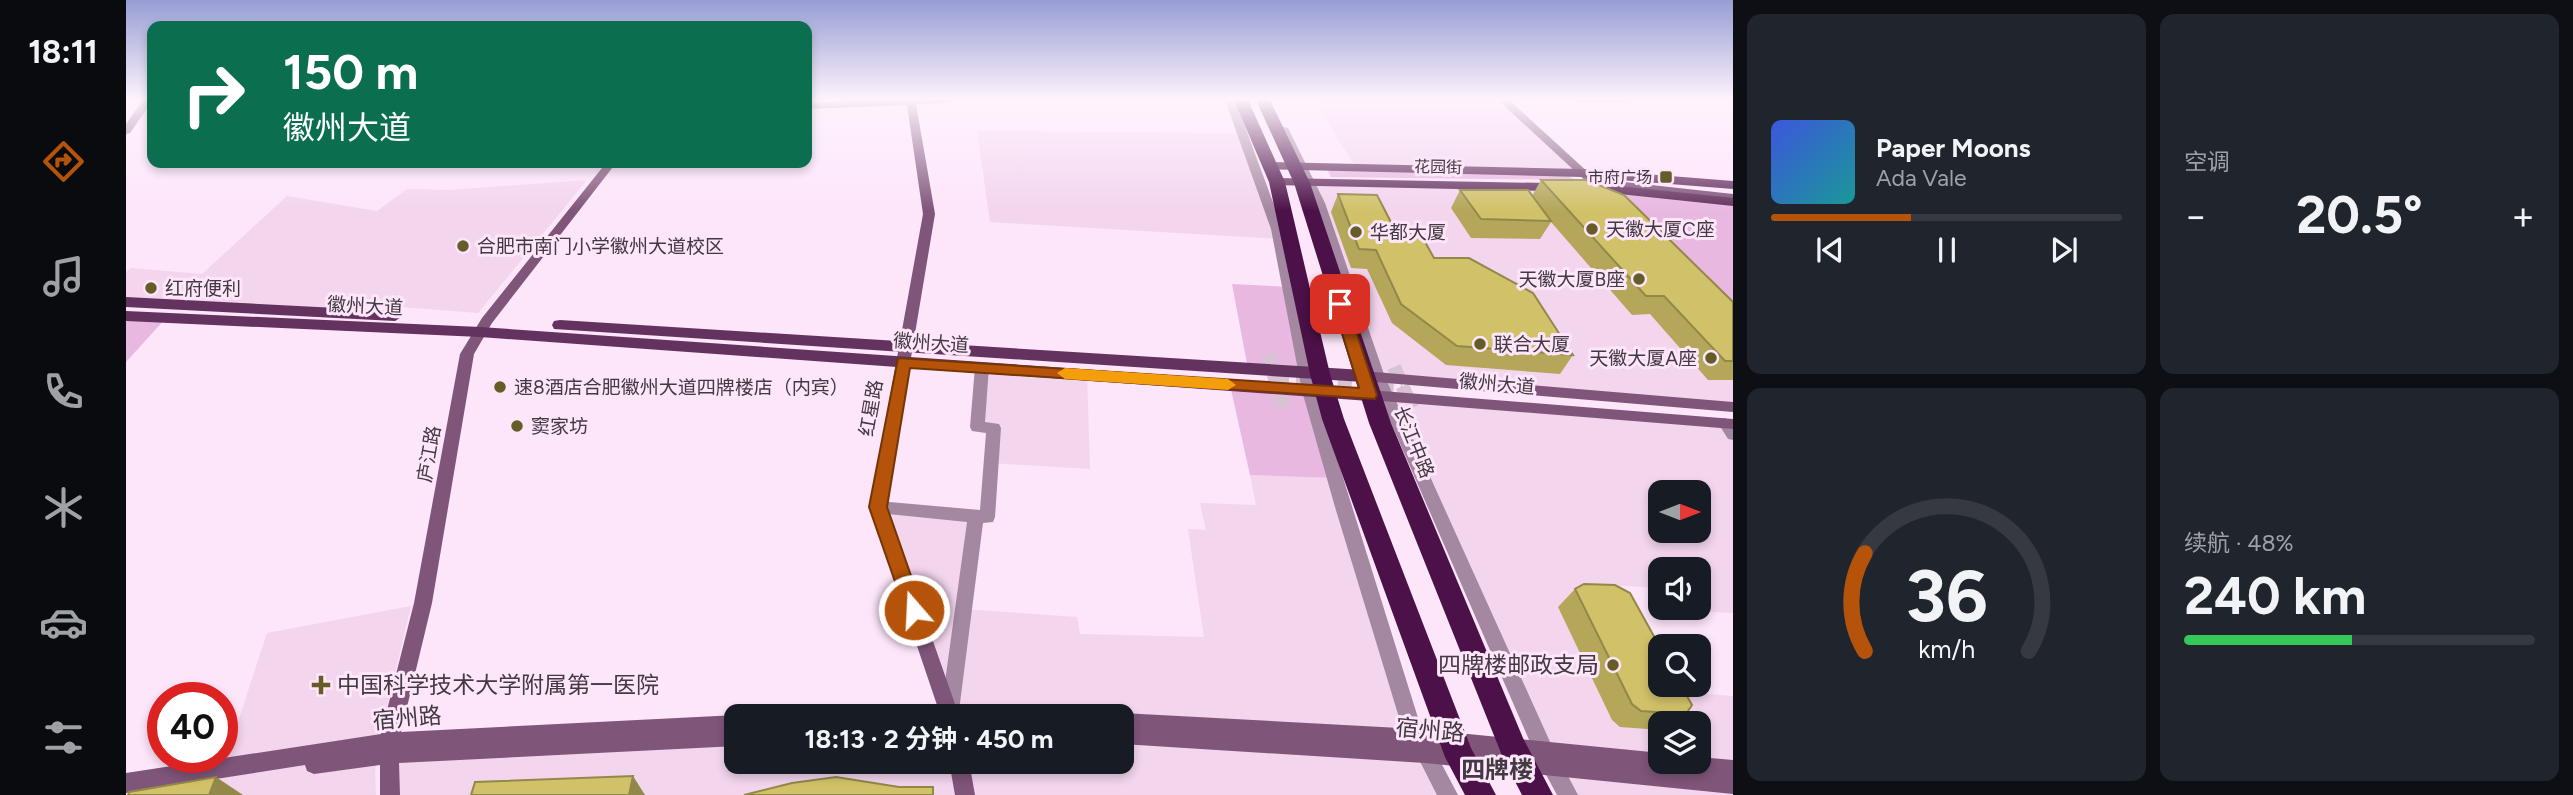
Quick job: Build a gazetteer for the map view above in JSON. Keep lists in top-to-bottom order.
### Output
{
  "streets": {
    "highway": ["长江中路"],
    "main road": ["花园街", "徽州大道"],
    "street": ["红星路", "庐江路", "宿州路"]
  },
  "crossings": [
    ["花园街", "长江中路"],
    ["徽州大道", "红星路"],
    ["徽州大道", "长江中路"],
    ["徽州大道", "庐江路"],
    ["长江中路", "宿州路"],
    ["庐江路", "宿州路"]
  ],
  "districts": ["四牌楼"],
  "places": {
    "transit": ["市府广场"],
    "other": [
      "天徽大厦C座",
      "华都大厦",
      "合肥市南门小学徽州大道校区",
      "天徽大厦B座",
      "红府便利",
      "联合大厦",
      "天徽大厦A座",
      "速8酒店合肥徽州大道四牌楼店（内宾）",
      "窦家坊",
      "四牌楼邮政支局"
    ],
    "health": ["中国科学技术大学附属第一医院"]
  },
  "north": "right",
  "page": {
    "tabs": "18:11",
    "tile": [
      "空调",
      ["续航 · 48%", "240 km"]
    ],
    "turn": ["150 m", "徽州大道"],
    "song": ["Paper Moons", "Ada Vale"],
    "heat": ["−", "20.5°", "+"],
    "limit": "40",
    "trip": "18:13 · 2 分钟 · 450 m",
    "gauge": ["36", "km/h"]
  }
}
